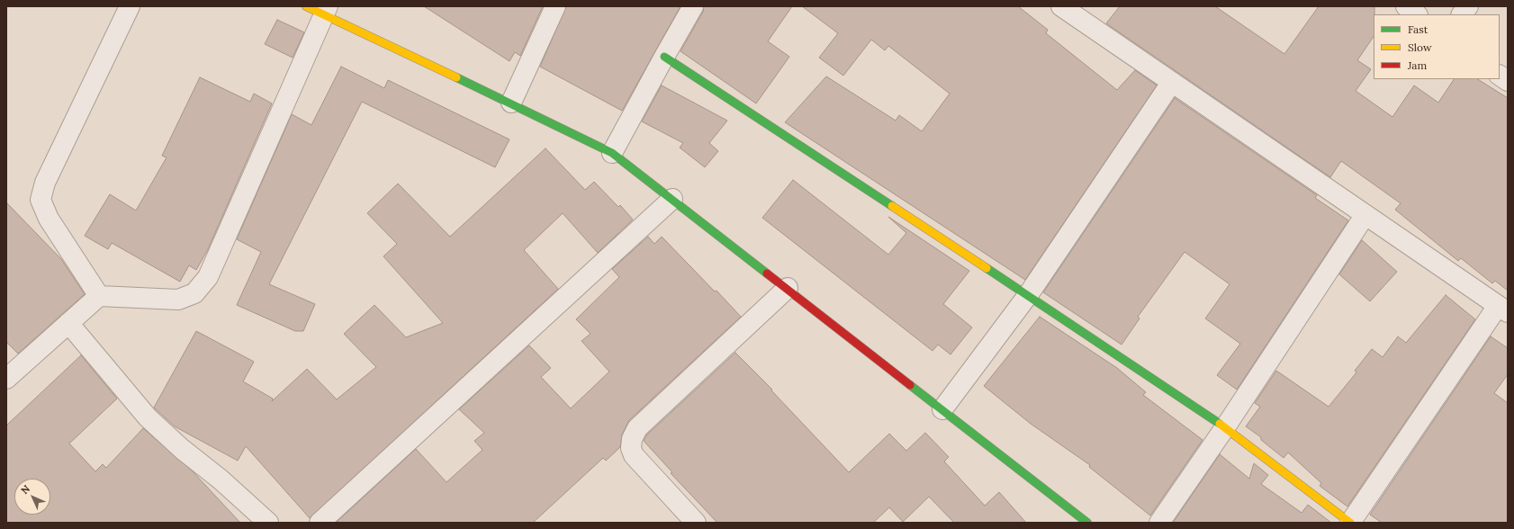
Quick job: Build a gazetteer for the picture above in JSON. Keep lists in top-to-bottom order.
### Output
{
  "legend": ["Fast", "Slow", "Jam"],
  "north": "top left"
}
